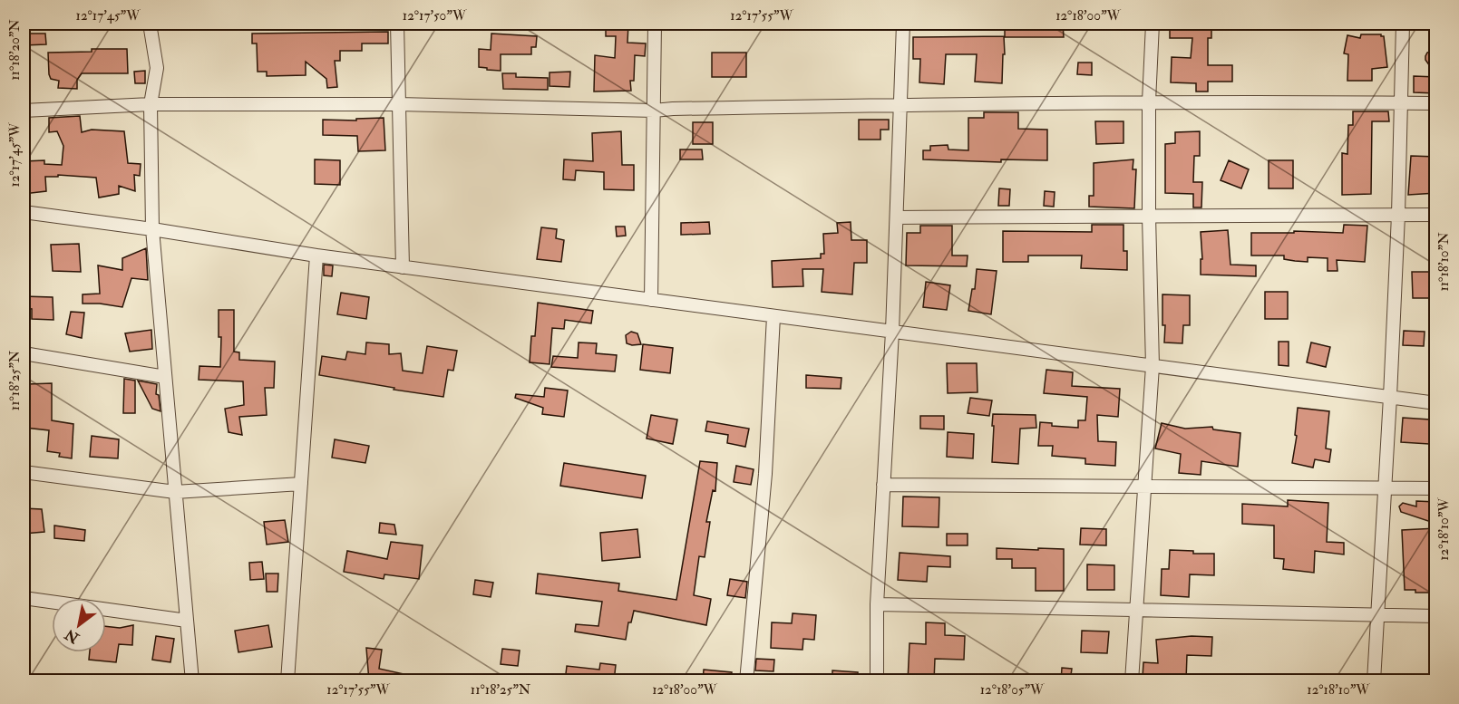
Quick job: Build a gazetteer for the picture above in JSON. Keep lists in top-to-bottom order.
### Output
{
  "north": "bottom left",
  "coordinates": [
    "12°17'45\"W",
    "12°17'50\"W",
    "12°17'55\"W",
    "12°18'00\"W",
    "11°18'20\"N",
    "11°18'10\"N",
    "11°18'25\"N",
    "12°18'10\"W",
    "12°18'05\"W"
  ]
}
